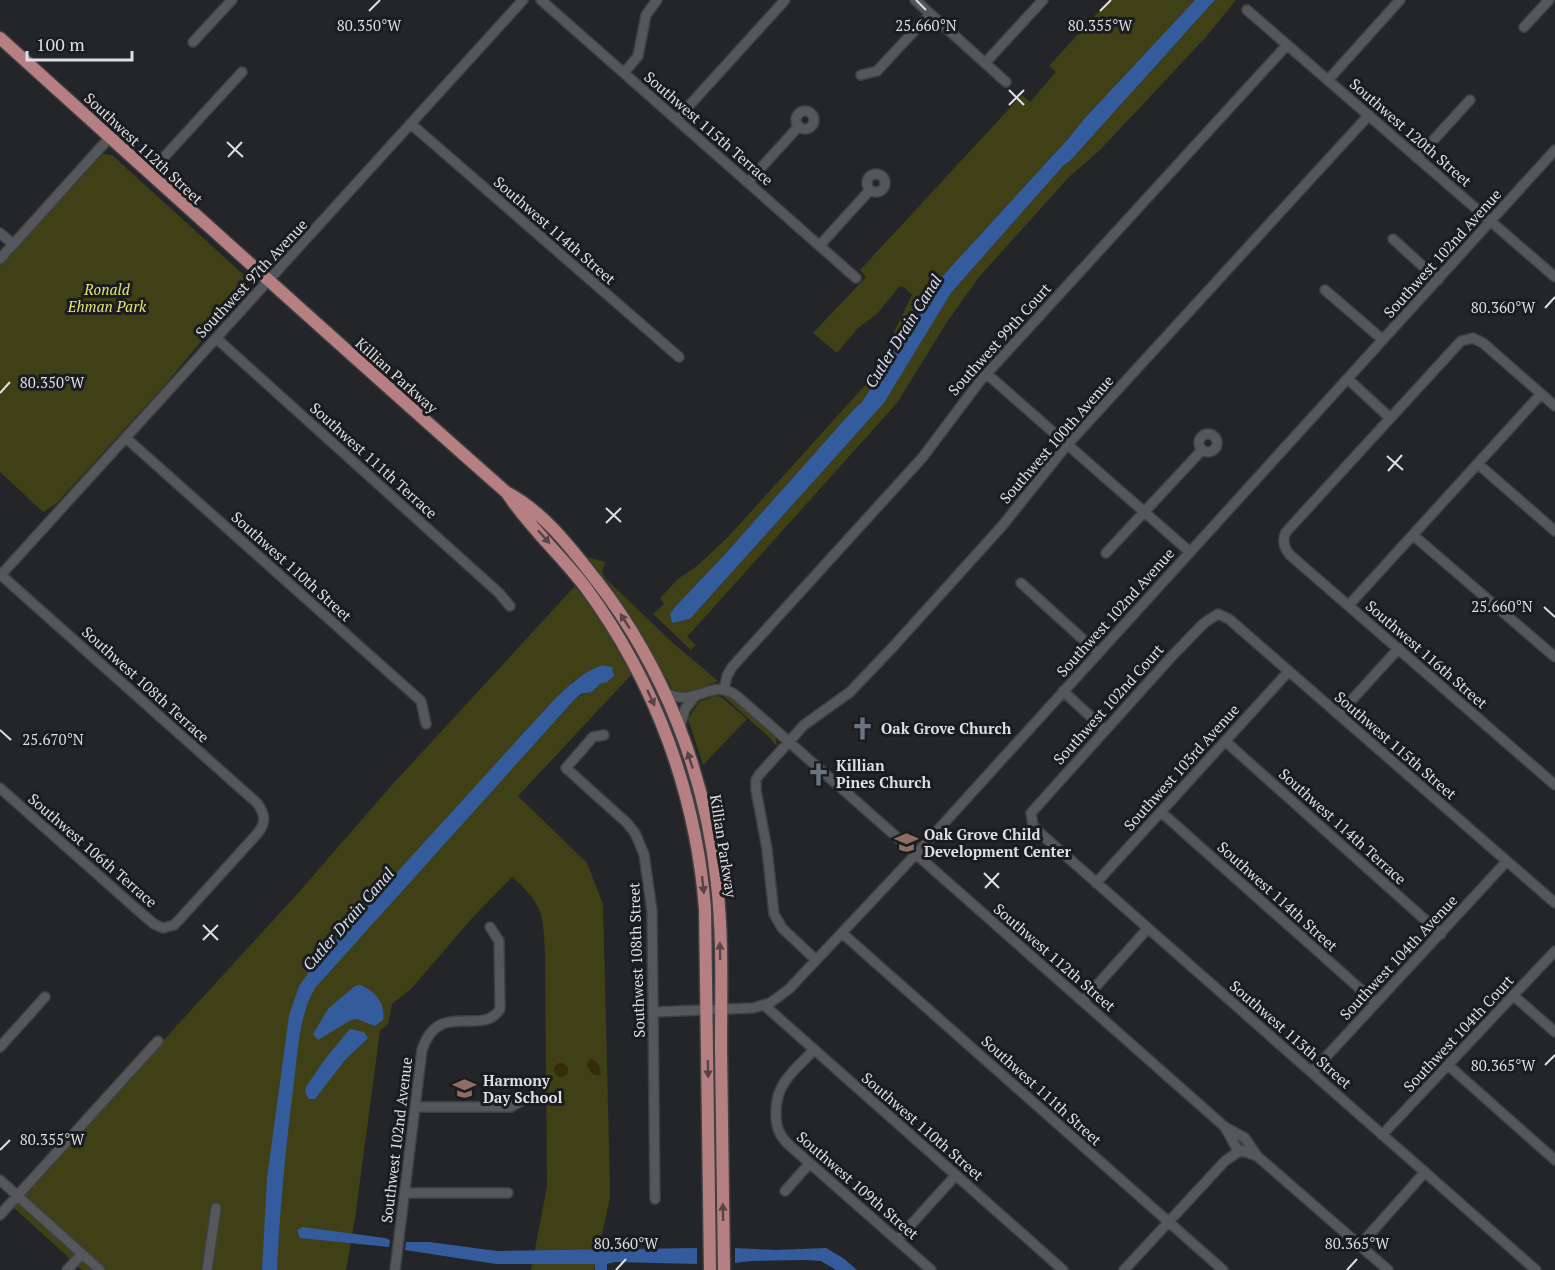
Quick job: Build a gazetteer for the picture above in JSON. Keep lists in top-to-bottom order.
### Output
{
  "streets": {
    "main road": ["Southwest 112th Street", "Killian Parkway"],
    "street": [
      "Southwest 115th Terrace",
      "Southwest 120th Street",
      "Southwest 114th Street",
      "Southwest 102nd Avenue",
      "Southwest 97th Avenue",
      "Southwest 99th Court",
      "Southwest 100th Avenue",
      "Southwest 111th Terrace",
      "Southwest 110th Street",
      "Southwest 116th Street",
      "Southwest 108th Terrace",
      "Southwest 102nd Court",
      "Southwest 115th Street",
      "Southwest 103rd Avenue",
      "Southwest 114th Terrace",
      "Southwest 106th Terrace",
      "Southwest 104th Avenue",
      "Southwest 108th Street",
      "Southwest 104th Court",
      "Southwest 113th Street",
      "Southwest 111th Street",
      "Southwest 109th Street"
    ]
  },
  "crossings": [
    ["Southwest 120th Street", "Southwest 102nd Avenue"],
    ["Southwest 120th Street", "Southwest 99th Court"],
    ["Southwest 120th Street", "Southwest 100th Avenue"],
    ["Southwest 112th Street", "Southwest 102nd Avenue"],
    ["Southwest 112th Street", "Southwest 97th Avenue"],
    ["Southwest 112th Street", "Southwest 99th Court"],
    ["Southwest 112th Street", "Killian Parkway"],
    ["Southwest 112th Street", "Southwest 100th Avenue"],
    ["Southwest 114th Street", "Southwest 97th Avenue"],
    ["Southwest 114th Street", "Southwest 103rd Avenue"],
    ["Southwest 114th Street", "Southwest 104th Avenue"],
    ["Southwest 102nd Avenue", "Killian Parkway"],
    ["Southwest 102nd Avenue", "Southwest 100th Avenue"],
    ["Southwest 102nd Avenue", "Southwest 110th Street"],
    ["Southwest 102nd Avenue", "Southwest 108th Street"],
    ["Southwest 102nd Avenue", "Southwest 111th Street"],
    ["Southwest 97th Avenue", "Killian Parkway"],
    ["Southwest 97th Avenue", "Southwest 111th Terrace"],
    ["Southwest 97th Avenue", "Southwest 110th Street"],
    ["Southwest 97th Avenue", "Southwest 108th Terrace"],
    ["Southwest 110th Street", "Southwest 109th Street"],
    ["Southwest 108th Terrace", "Southwest 106th Terrace"],
    ["Southwest 102nd Court", "Southwest 115th Street"],
    ["Southwest 102nd Court", "Southwest 113th Street"],
    ["Southwest 115th Street", "Southwest 103rd Avenue"],
    ["Southwest 115th Street", "Southwest 104th Avenue"],
    ["Southwest 103rd Avenue", "Southwest 114th Terrace"],
    ["Southwest 103rd Avenue", "Southwest 113th Street"],
    ["Southwest 114th Terrace", "Southwest 104th Avenue"],
    ["Southwest 104th Avenue", "Southwest 113th Street"],
    ["Southwest 104th Court", "Southwest 113th Street"]
  ],
  "water": ["Cutler Drain Canal"],
  "parks": ["Ronald Ehman Park"],
  "places": {
    "church": ["Oak Grove Church", "Killian Pines Church"],
    "school or university": ["Oak Grove Child Development Center", "Harmony Day School"]
  },
  "scale_bar": "100 m",
  "coordinates": [
    "25.660°N",
    "80.350°W",
    "80.355°W",
    "80.360°W",
    "25.670°N",
    "80.365°W"
  ]
}
